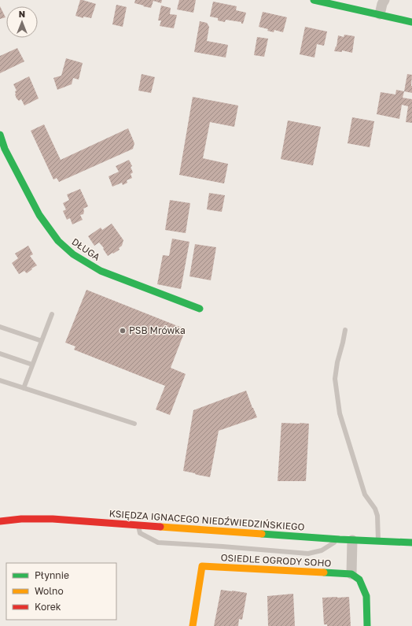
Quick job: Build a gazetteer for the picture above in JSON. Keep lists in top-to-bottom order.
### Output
{
  "streets": {
    "street": ["DŁUGA", "KSIĘDZA IGNACEGO NIEDŹWIEDZIŃSKIEGO", "OSIEDLE OGRODY SOHO"]
  },
  "places": ["PSB Mrówka"],
  "legend": ["Płynnie", "Wolno", "Korek"],
  "north": "top"
}
